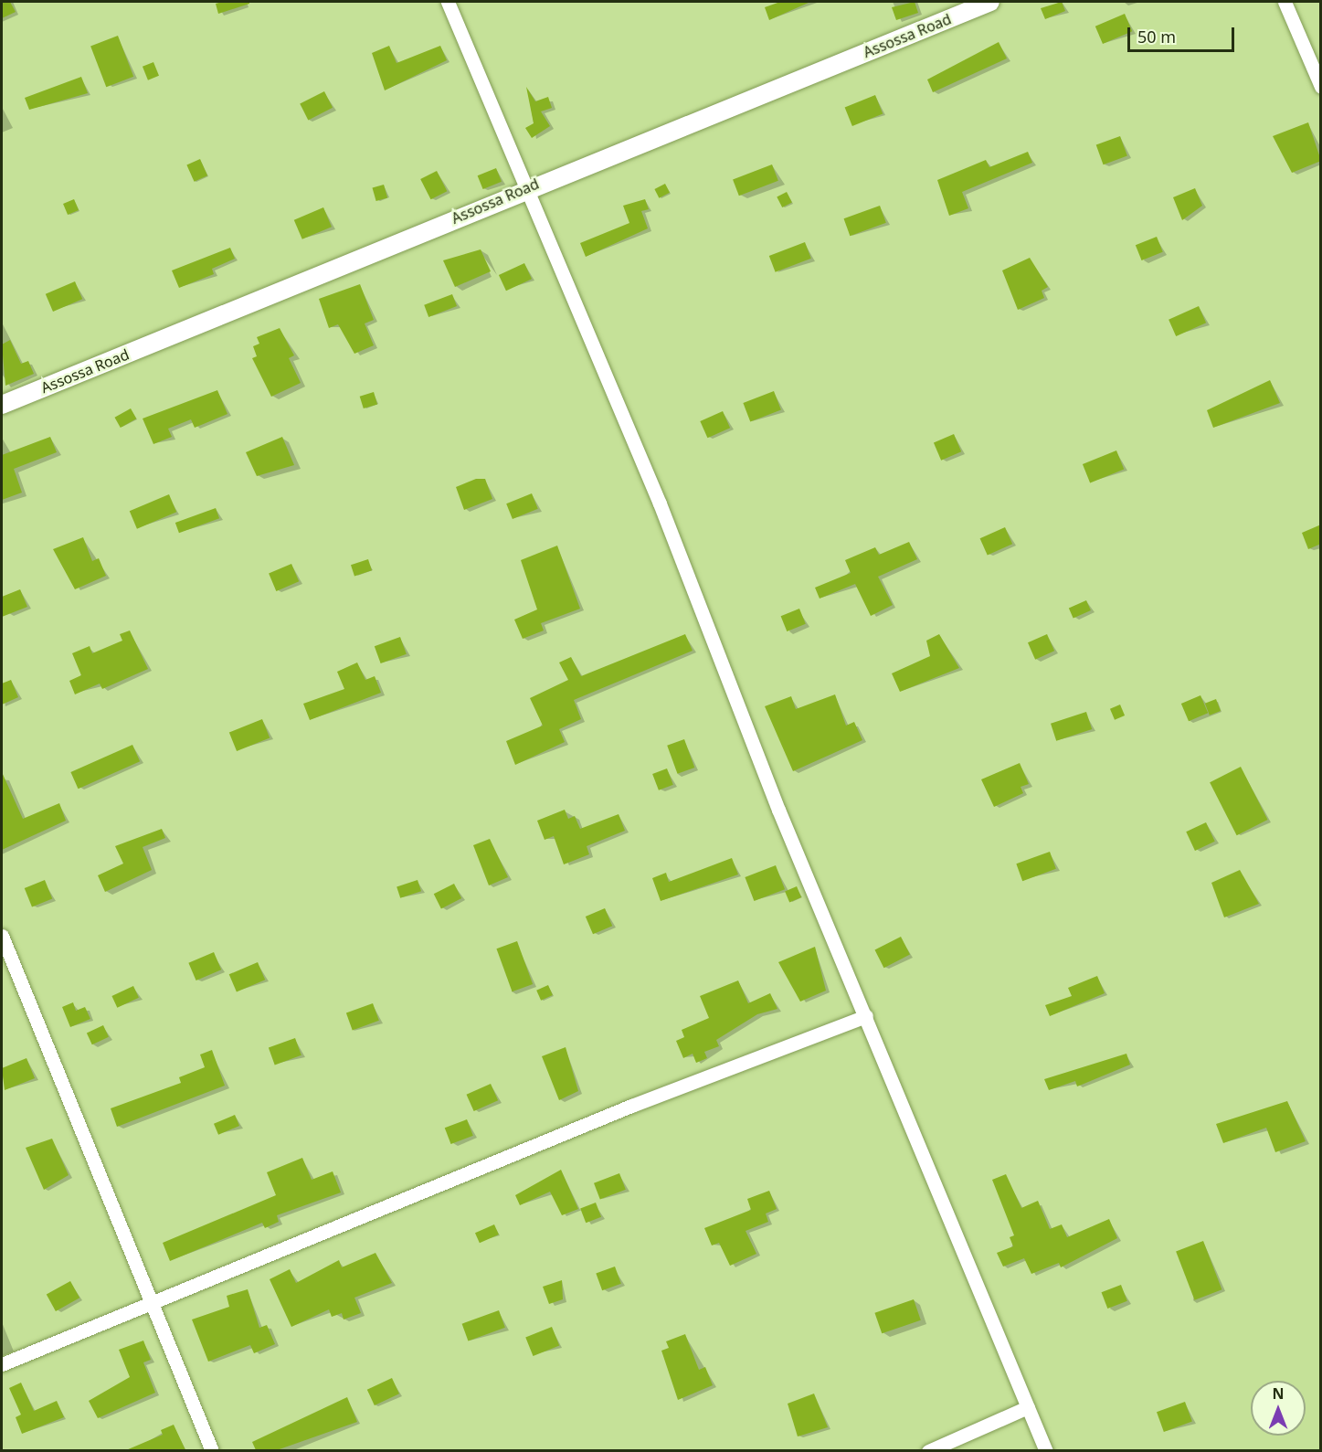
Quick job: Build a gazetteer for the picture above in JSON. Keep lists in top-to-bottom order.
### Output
{
  "streets": {
    "street": ["Assossa Road"]
  },
  "scale_bar": "50 m",
  "north": "top"
}
